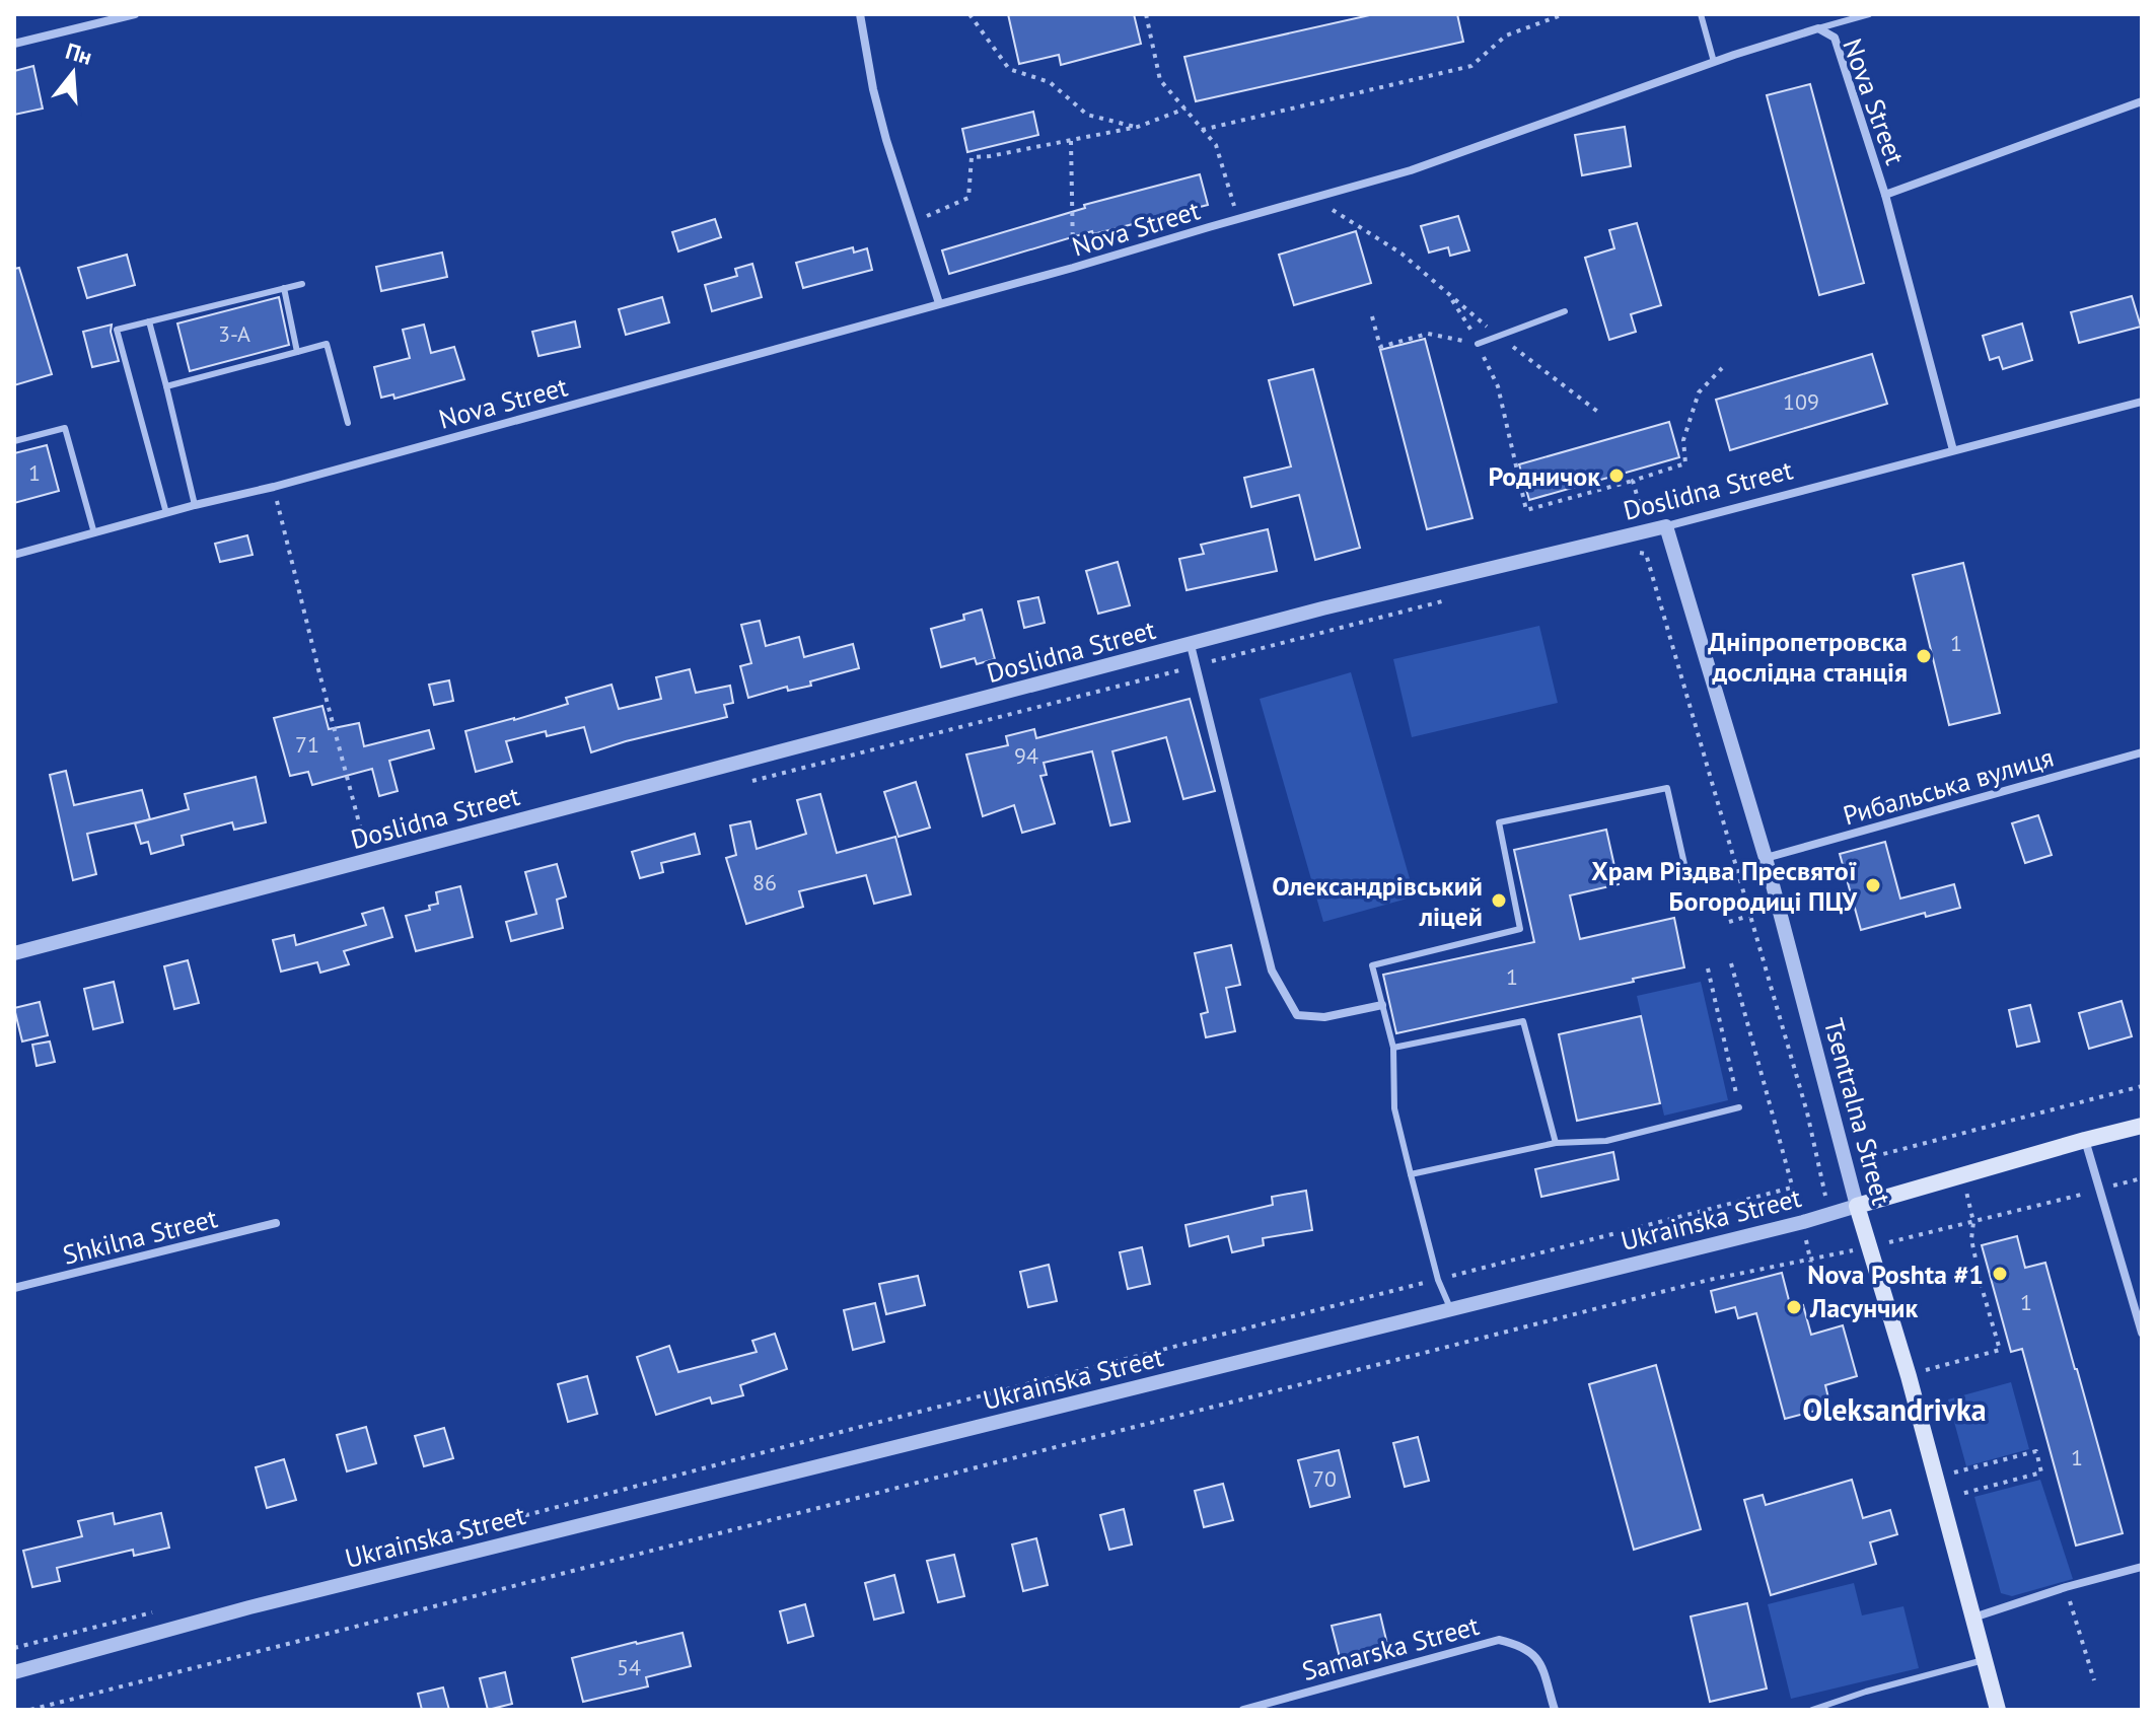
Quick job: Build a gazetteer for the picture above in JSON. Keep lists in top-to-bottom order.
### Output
{
  "streets": {
    "main road": ["Tsentralna Street", "Ukrainska Street"],
    "street": [
      "Nova Street",
      "Doslidna Street",
      "Рибальська вулиця",
      "Shkilna Street",
      "Samarska Street"
    ]
  },
  "crossings": [
    ["Doslidna Street", "Tsentralna Street"],
    ["Рибальська вулиця", "Tsentralna Street"],
    ["Tsentralna Street", "Ukrainska Street"]
  ],
  "districts": ["Oleksandrivka"],
  "places": [
    "Родничок",
    "Дніпропетровска дослідна станція",
    "Храм Різдва Пресвятої Богородиці ПЦУ",
    "Олександрівський ліцей",
    "Nova Poshta #1",
    "Ласунчик"
  ],
  "house_numbers": [
    "3-А",
    "109",
    "1",
    "1",
    "71",
    "94",
    "86",
    "1",
    "1",
    "1",
    "70",
    "54"
  ],
  "north": "top"
}
